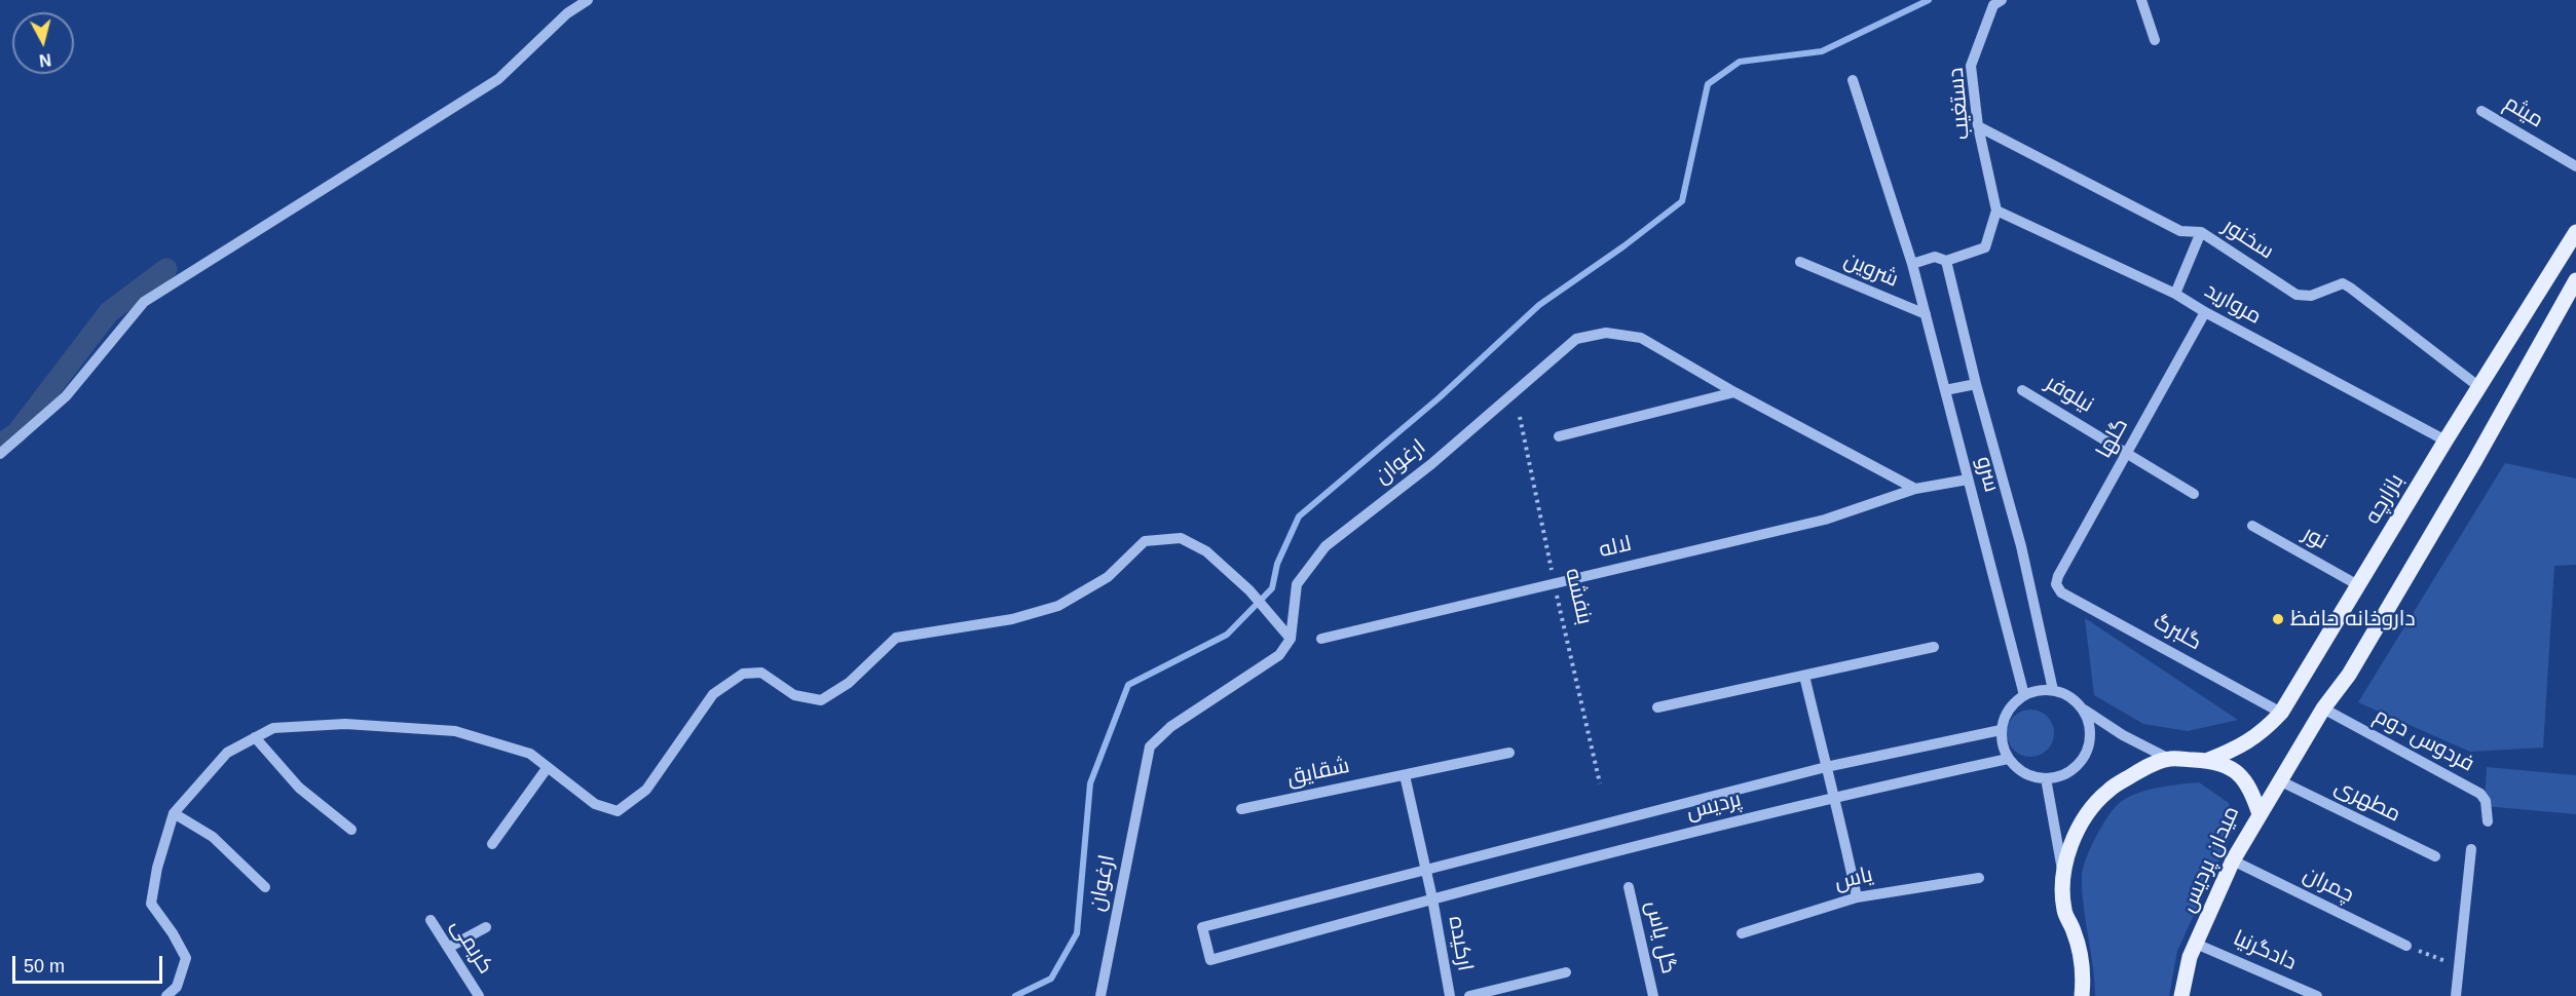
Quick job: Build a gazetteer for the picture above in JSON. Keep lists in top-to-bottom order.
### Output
{
  "streets": {
    "main road": ["بازارچه", "میدان پردیس"],
    "street": [
      "دستغیب",
      "میثم",
      "سخنور",
      "شروین",
      "مروارید",
      "نیلوفر",
      "گلها",
      "ارغوان",
      "سرو",
      "نور",
      "لاله",
      "گلبرگ",
      "فردوس دوم",
      "شقایق",
      "مطهری",
      "پردیس",
      "یاس",
      "چمران",
      "گل یاس",
      "ارکیده",
      "کریمی",
      "دادگرنیا"
    ],
    "path": ["بنفشه"]
  },
  "crossings": [
    ["دستغیب", "سخنور"],
    ["دستغیب", "مروارید"],
    ["سخنور", "بازارچه"],
    ["شروین", "سرو"],
    ["مروارید", "گلها"],
    ["مروارید", "بازارچه"],
    ["نیلوفر", "گلها"],
    ["گلها", "گلبرگ"],
    ["ارغوان", "لاله"],
    ["سرو", "پردیس"],
    ["بازارچه", "نور"],
    ["بازارچه", "گلبرگ"],
    ["بازارچه", "میدان پردیس"],
    ["لاله", "بنفشه"],
    ["پردیس", "ارکیده"],
    ["میدان پردیس", "چمران"],
    ["میدان پردیس", "دادگرنیا"]
  ],
  "places": ["داروخانه حافظ"],
  "scale_bar": "50 m",
  "north": "bottom"
}
